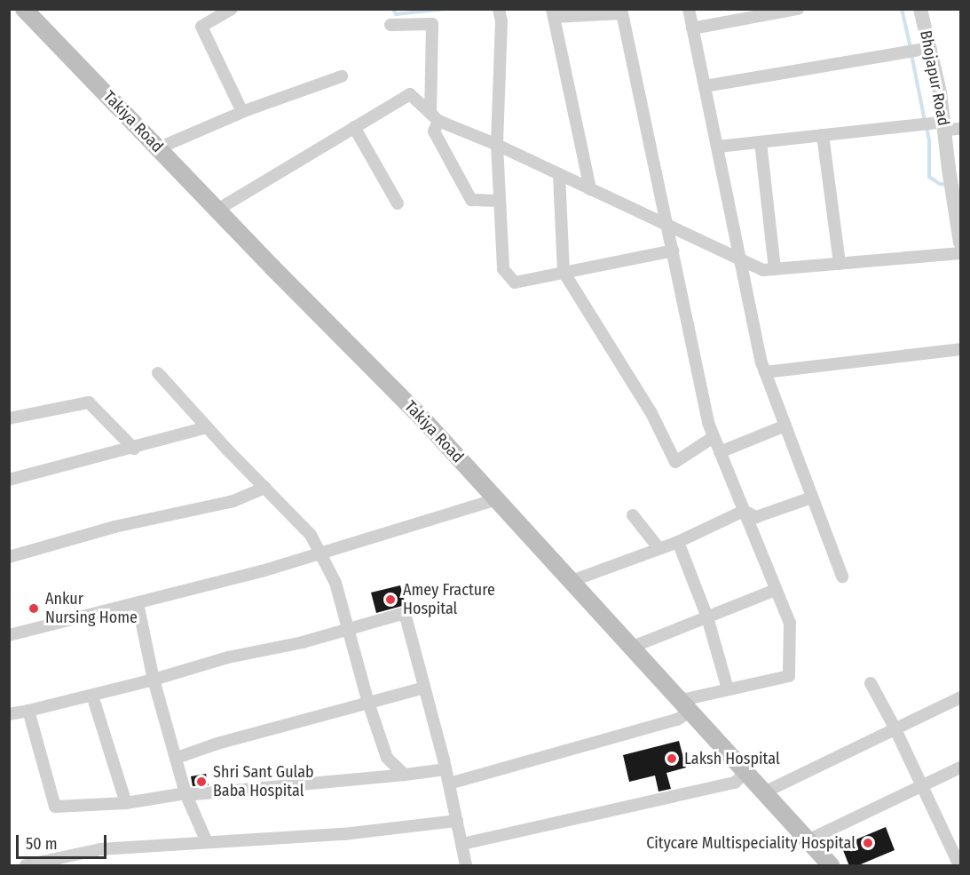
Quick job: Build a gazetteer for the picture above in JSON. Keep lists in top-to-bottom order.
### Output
{
  "streets": {
    "main road": ["Takiya Road"],
    "street": ["Bhojapur Road"]
  },
  "places": [
    "Amey Fracture Hospital",
    "Ankur Nursing Home",
    "Laksh Hospital",
    "Shri Sant Gulab Baba Hospital",
    "Citycare Multispeciality Hospital"
  ],
  "scale_bar": "50 m"
}
